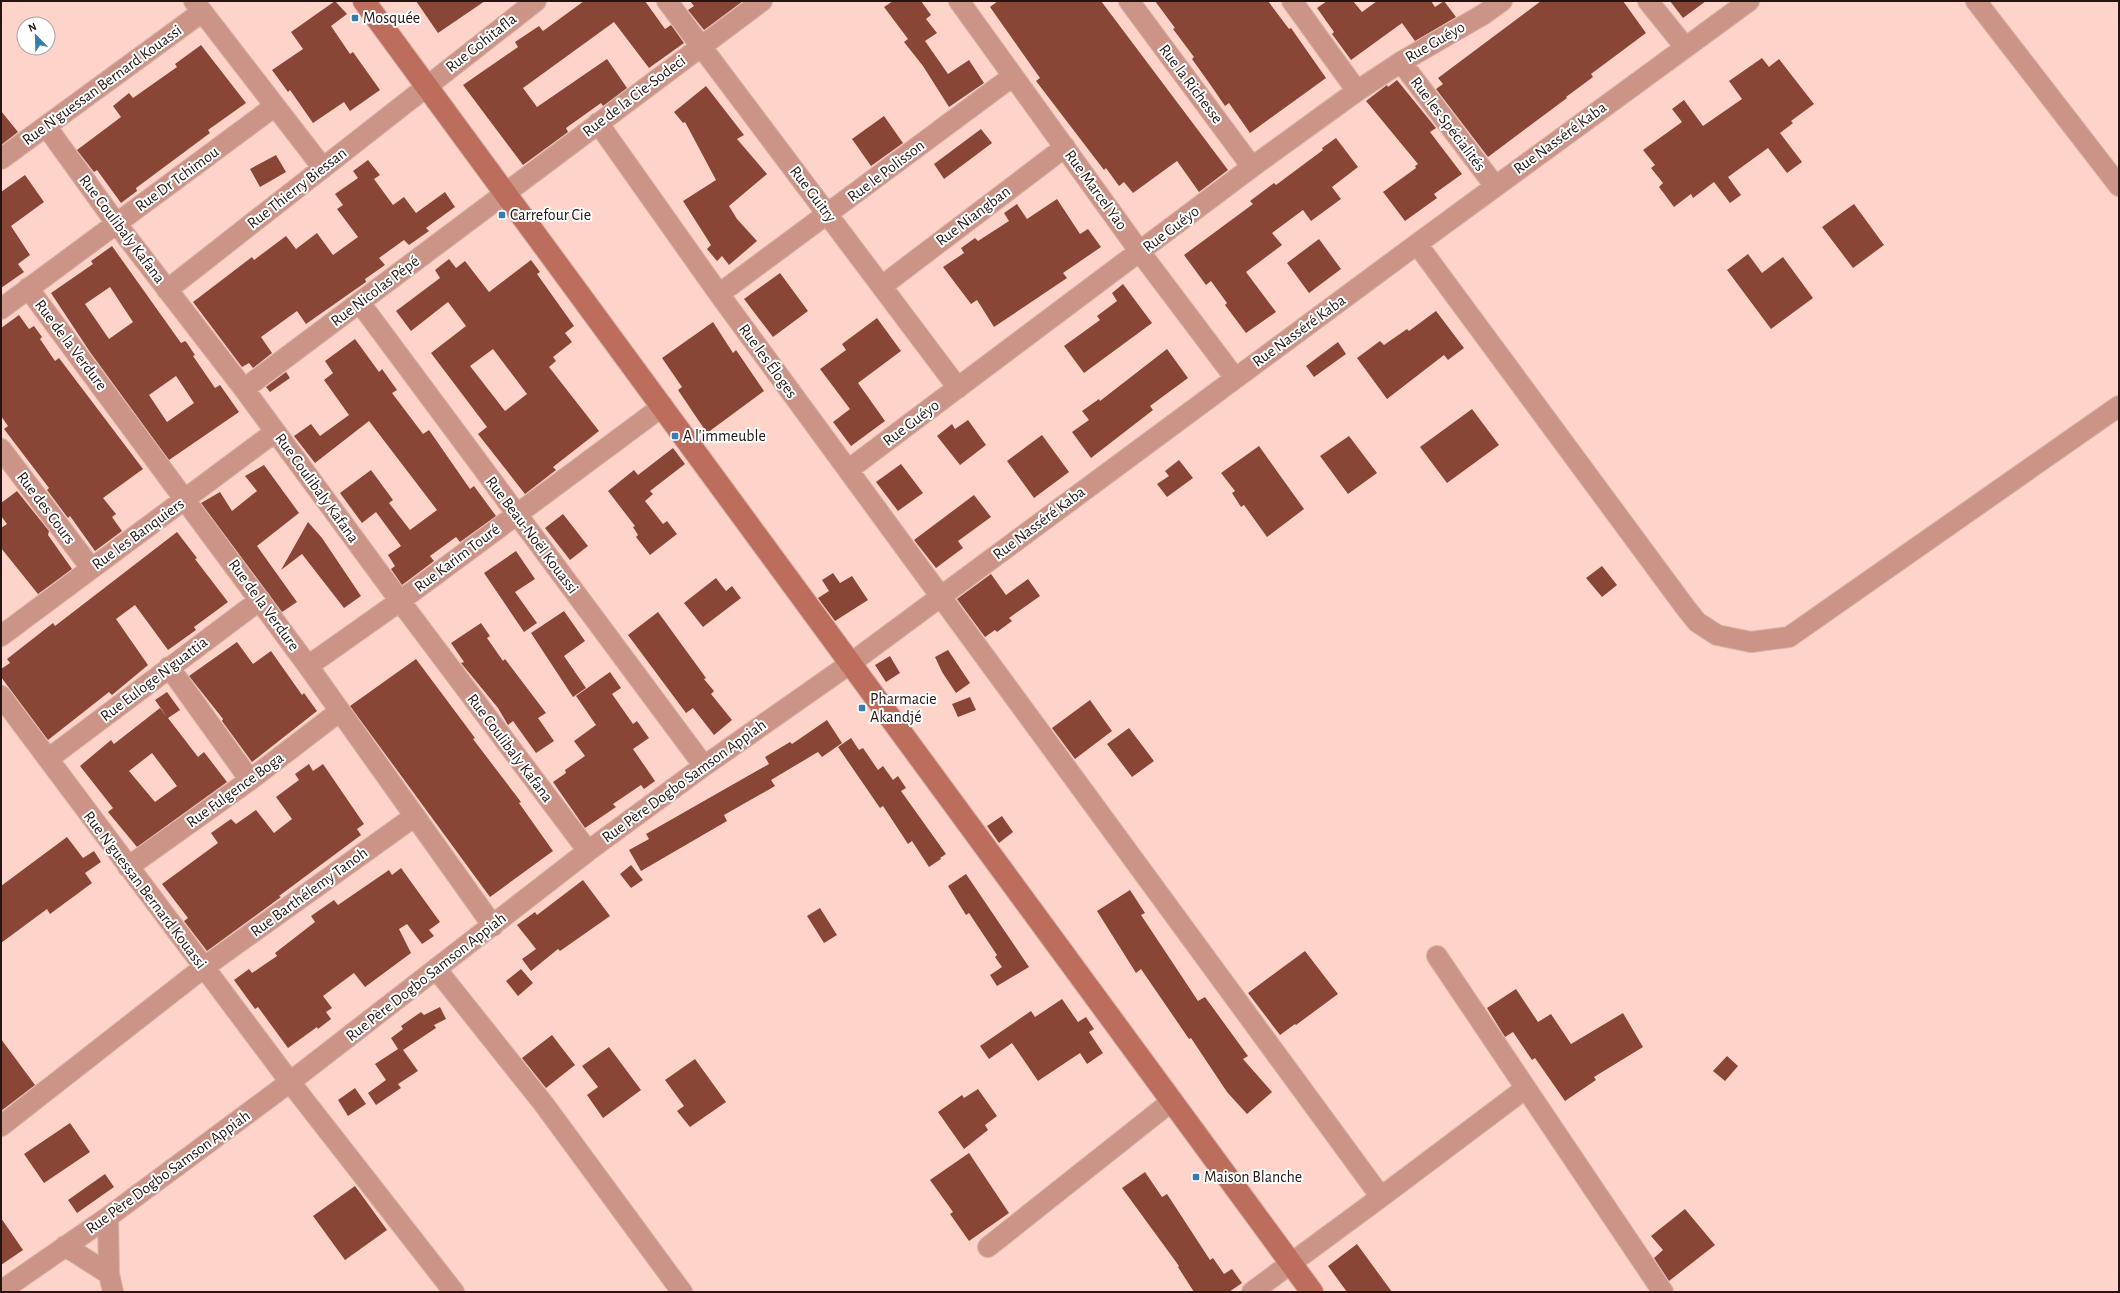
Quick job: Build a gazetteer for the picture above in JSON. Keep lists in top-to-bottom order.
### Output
{
  "streets": {
    "street": [
      "Rue Guéyo",
      "Rue Gohitafla",
      "Rue la Richesse",
      "Rue N'guessan Bernard Kouassi",
      "Rue de la Cie-Sodeci",
      "Rue les Spécialités",
      "Rue Nasséré Kaba",
      "Rue le Polisson",
      "Rue Dr Tchimou",
      "Rue Thierry Biessan",
      "Rue Marcel Yao",
      "Rue Guitry",
      "Rue Niangban",
      "Rue Coulibaly Kafana",
      "Rue Nicolas Pépé",
      "Rue de la Verdure",
      "Rue les Éloges",
      "Rue des Cours",
      "Rue les Banquiers",
      "Rue Beau-Noël Kouassi",
      "Rue Karim Touré",
      "Rue Euloge N'guattia",
      "Rue Père Dogbo Samson Appiah",
      "Rue Fulgence Boga",
      "Rue Barthélemy Tanoh"
    ]
  },
  "crossings": [
    ["Rue Guéyo", "Rue la Richesse"],
    ["Rue Guéyo", "Rue les Spécialités"],
    ["Rue Guéyo", "Rue Marcel Yao"],
    ["Rue Guéyo", "Rue Guitry"],
    ["Rue Guéyo", "Rue les Éloges"],
    ["Rue Gohitafla", "Rue Thierry Biessan"],
    ["Rue N'guessan Bernard Kouassi", "Rue Coulibaly Kafana"],
    ["Rue N'guessan Bernard Kouassi", "Rue Euloge N'guattia"],
    ["Rue N'guessan Bernard Kouassi", "Rue Père Dogbo Samson Appiah"],
    ["Rue N'guessan Bernard Kouassi", "Rue Fulgence Boga"],
    ["Rue N'guessan Bernard Kouassi", "Rue Barthélemy Tanoh"],
    ["Rue de la Cie-Sodeci", "Rue Guitry"],
    ["Rue de la Cie-Sodeci", "Rue Nicolas Pépé"],
    ["Rue de la Cie-Sodeci", "Rue les Éloges"],
    ["Rue les Spécialités", "Rue Nasséré Kaba"],
    ["Rue Nasséré Kaba", "Rue Marcel Yao"],
    ["Rue Nasséré Kaba", "Rue les Éloges"],
    ["Rue Nasséré Kaba", "Rue Père Dogbo Samson Appiah"],
    ["Rue le Polisson", "Rue Marcel Yao"],
    ["Rue le Polisson", "Rue Guitry"],
    ["Rue le Polisson", "Rue les Éloges"],
    ["Rue Dr Tchimou", "Rue Coulibaly Kafana"],
    ["Rue Dr Tchimou", "Rue de la Verdure"],
    ["Rue Thierry Biessan", "Rue Coulibaly Kafana"],
    ["Rue Marcel Yao", "Rue Niangban"],
    ["Rue Guitry", "Rue Niangban"],
    ["Rue Coulibaly Kafana", "Rue Nicolas Pépé"],
    ["Rue Coulibaly Kafana", "Rue les Banquiers"],
    ["Rue Coulibaly Kafana", "Rue Karim Touré"],
    ["Rue Coulibaly Kafana", "Rue Père Dogbo Samson Appiah"],
    ["Rue Nicolas Pépé", "Rue Beau-Noël Kouassi"],
    ["Rue de la Verdure", "Rue les Banquiers"],
    ["Rue de la Verdure", "Rue Karim Touré"],
    ["Rue de la Verdure", "Rue Euloge N'guattia"],
    ["Rue de la Verdure", "Rue Père Dogbo Samson Appiah"],
    ["Rue de la Verdure", "Rue Fulgence Boga"],
    ["Rue de la Verdure", "Rue Barthélemy Tanoh"],
    ["Rue des Cours", "Rue les Banquiers"],
    ["Rue Beau-Noël Kouassi", "Rue Karim Touré"],
    ["Rue Beau-Noël Kouassi", "Rue Père Dogbo Samson Appiah"]
  ],
  "places": {
    "transit": [
      "Mosquée",
      "Carrefour Cie",
      "A l'immeuble",
      "Pharmacie Akandjé",
      "Maison Blanche"
    ]
  },
  "north": "top left"
}
